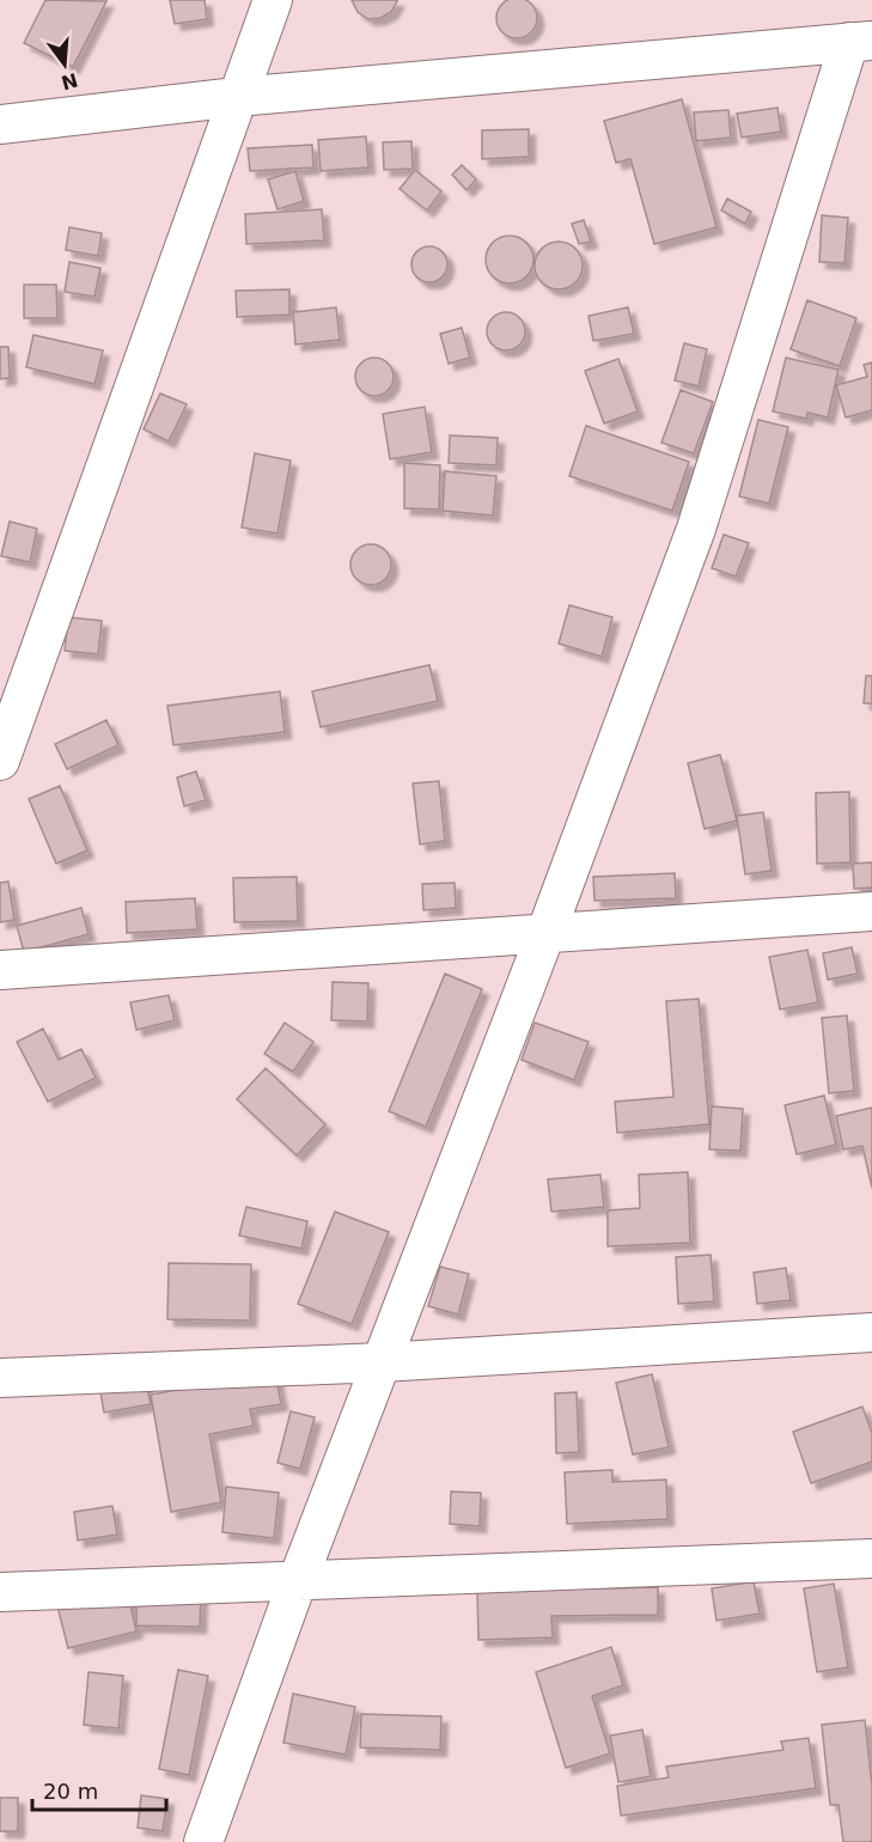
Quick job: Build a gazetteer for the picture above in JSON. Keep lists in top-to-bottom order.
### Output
{
  "scale_bar": "20 m",
  "north": "bottom"
}
